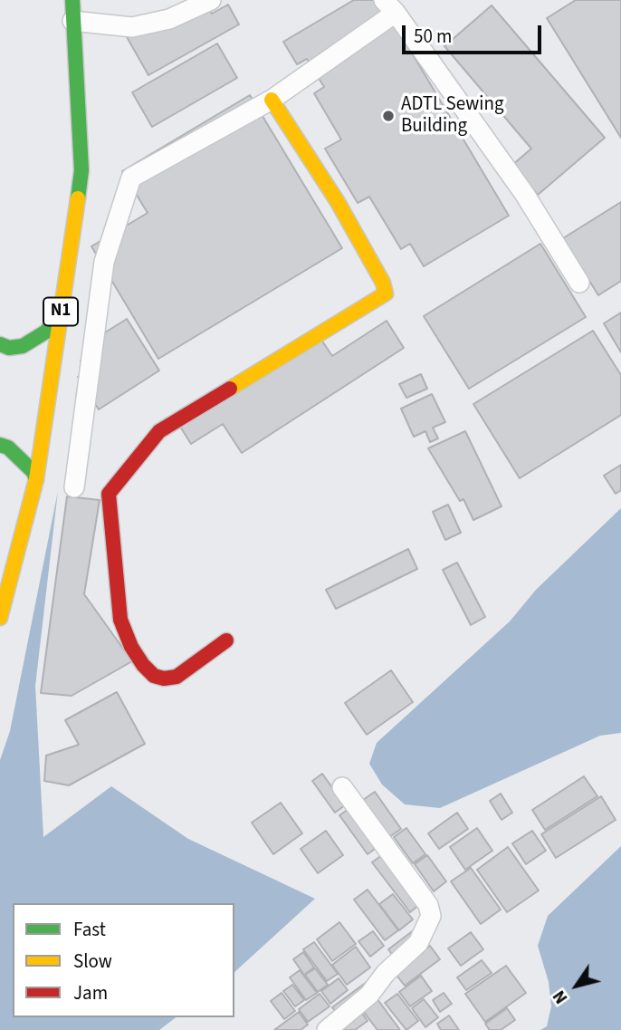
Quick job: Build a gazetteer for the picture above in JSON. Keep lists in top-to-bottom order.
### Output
{
  "streets": {
    "main road": ["N1"]
  },
  "places": ["ADTL Sewing Building"],
  "legend": ["Fast", "Slow", "Jam"],
  "scale_bar": "50 m",
  "north": "bottom left"
}
